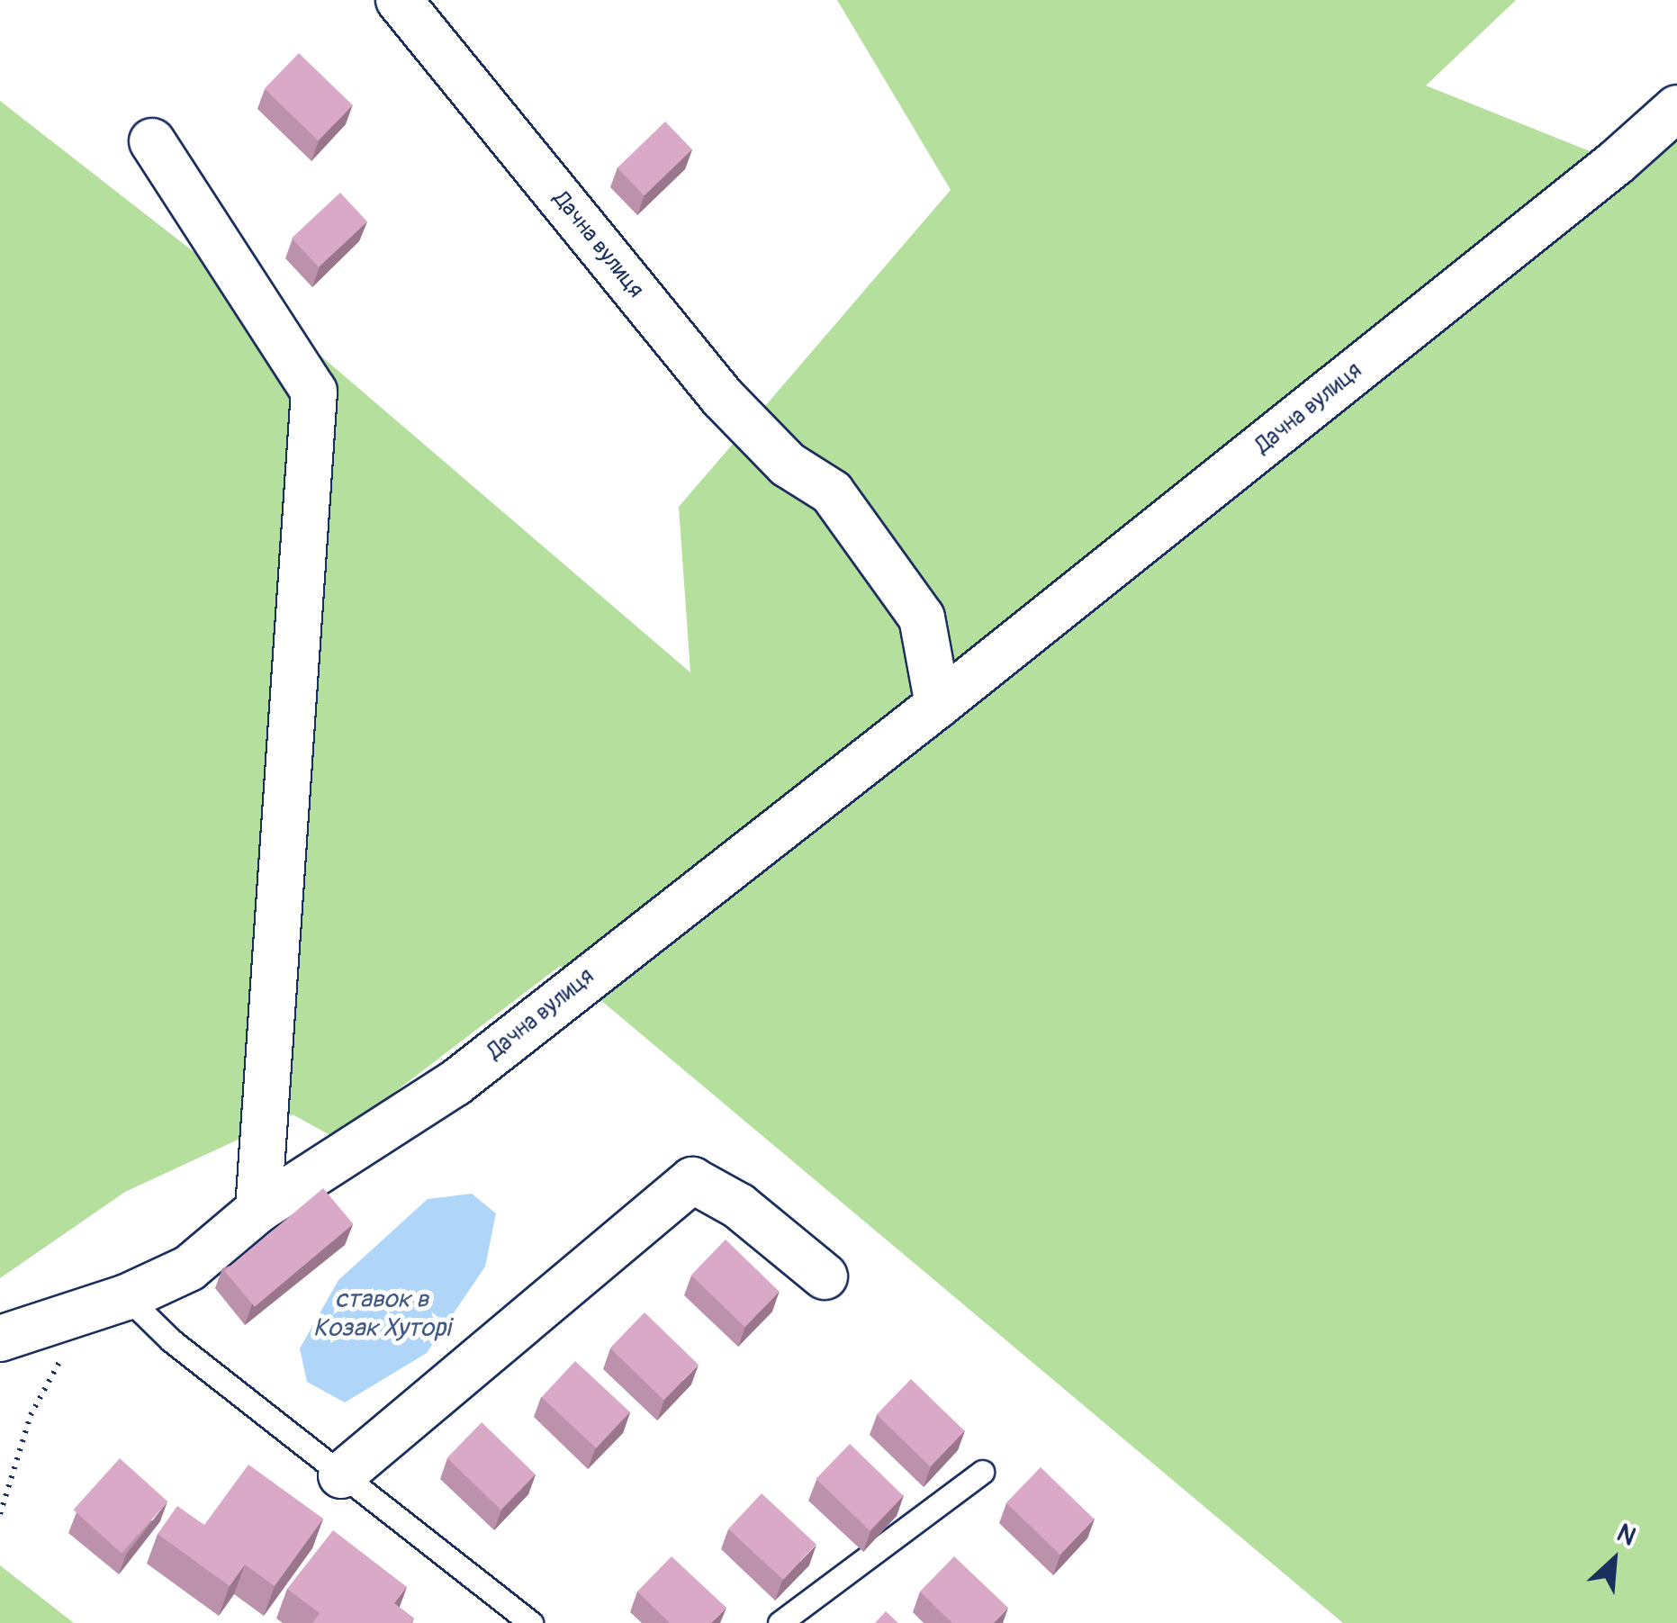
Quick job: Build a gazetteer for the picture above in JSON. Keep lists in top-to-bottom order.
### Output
{
  "streets": {
    "street": ["Дачна вулиця"]
  },
  "water": ["ставок в Козак Хуторі"],
  "north": "top right"
}
